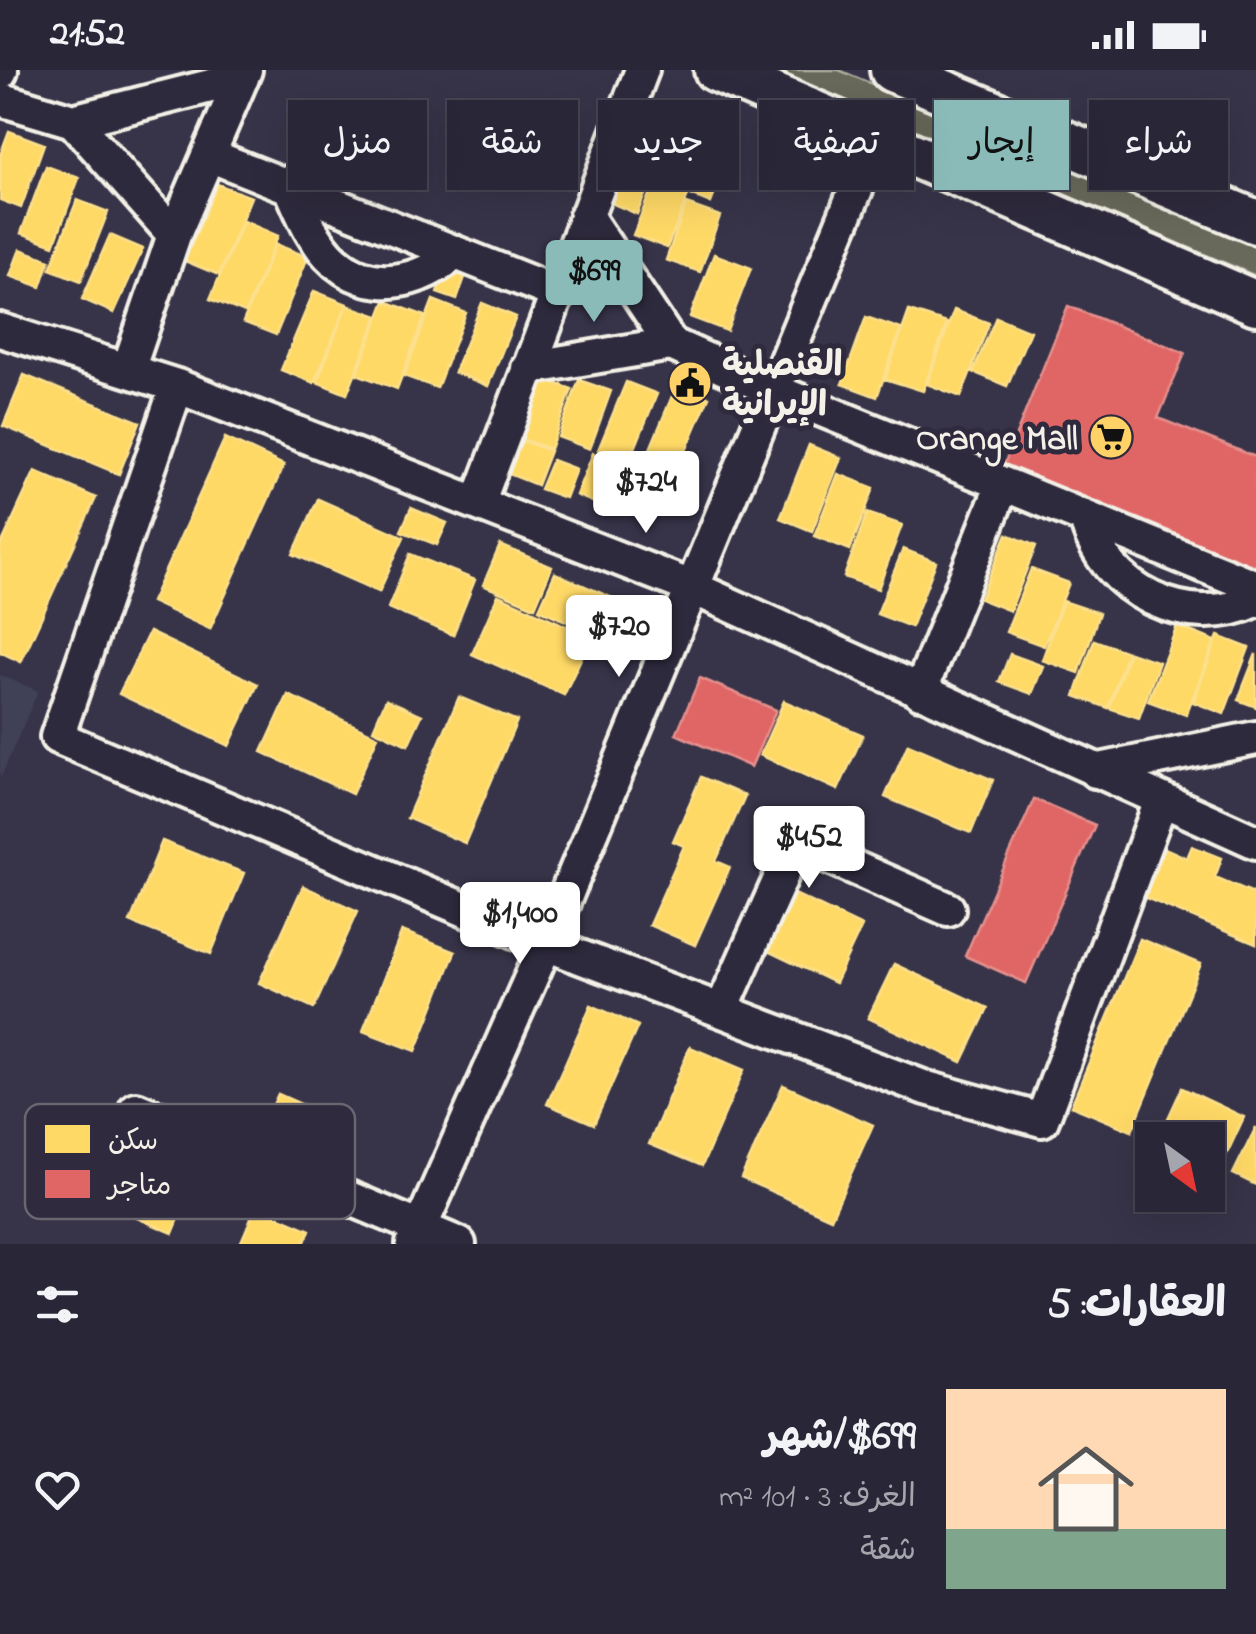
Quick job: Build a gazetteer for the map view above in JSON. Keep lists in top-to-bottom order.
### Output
{
  "places": {
    "public building": ["القنصلية الإيرانية"],
    "supermarket": ["Orange Mall"]
  },
  "legend": ["سكن", "متاجر"],
  "north": "bottom right",
  "page": {
    "status": "21:52",
    "chip": [
      "شراء",
      "إيجار",
      "تصفية",
      "جديد",
      "شقة",
      "منزل"
    ],
    "price": [
      "$699",
      "$724",
      "$720",
      "$452",
      "$1,400"
    ],
    "heading": "العقارات: 5",
    "list": [
      {
        "name": "$699/شهر",
        "note": "الغرف: 3 · 101 m² · شقة"
      }
    ]
  }
}
